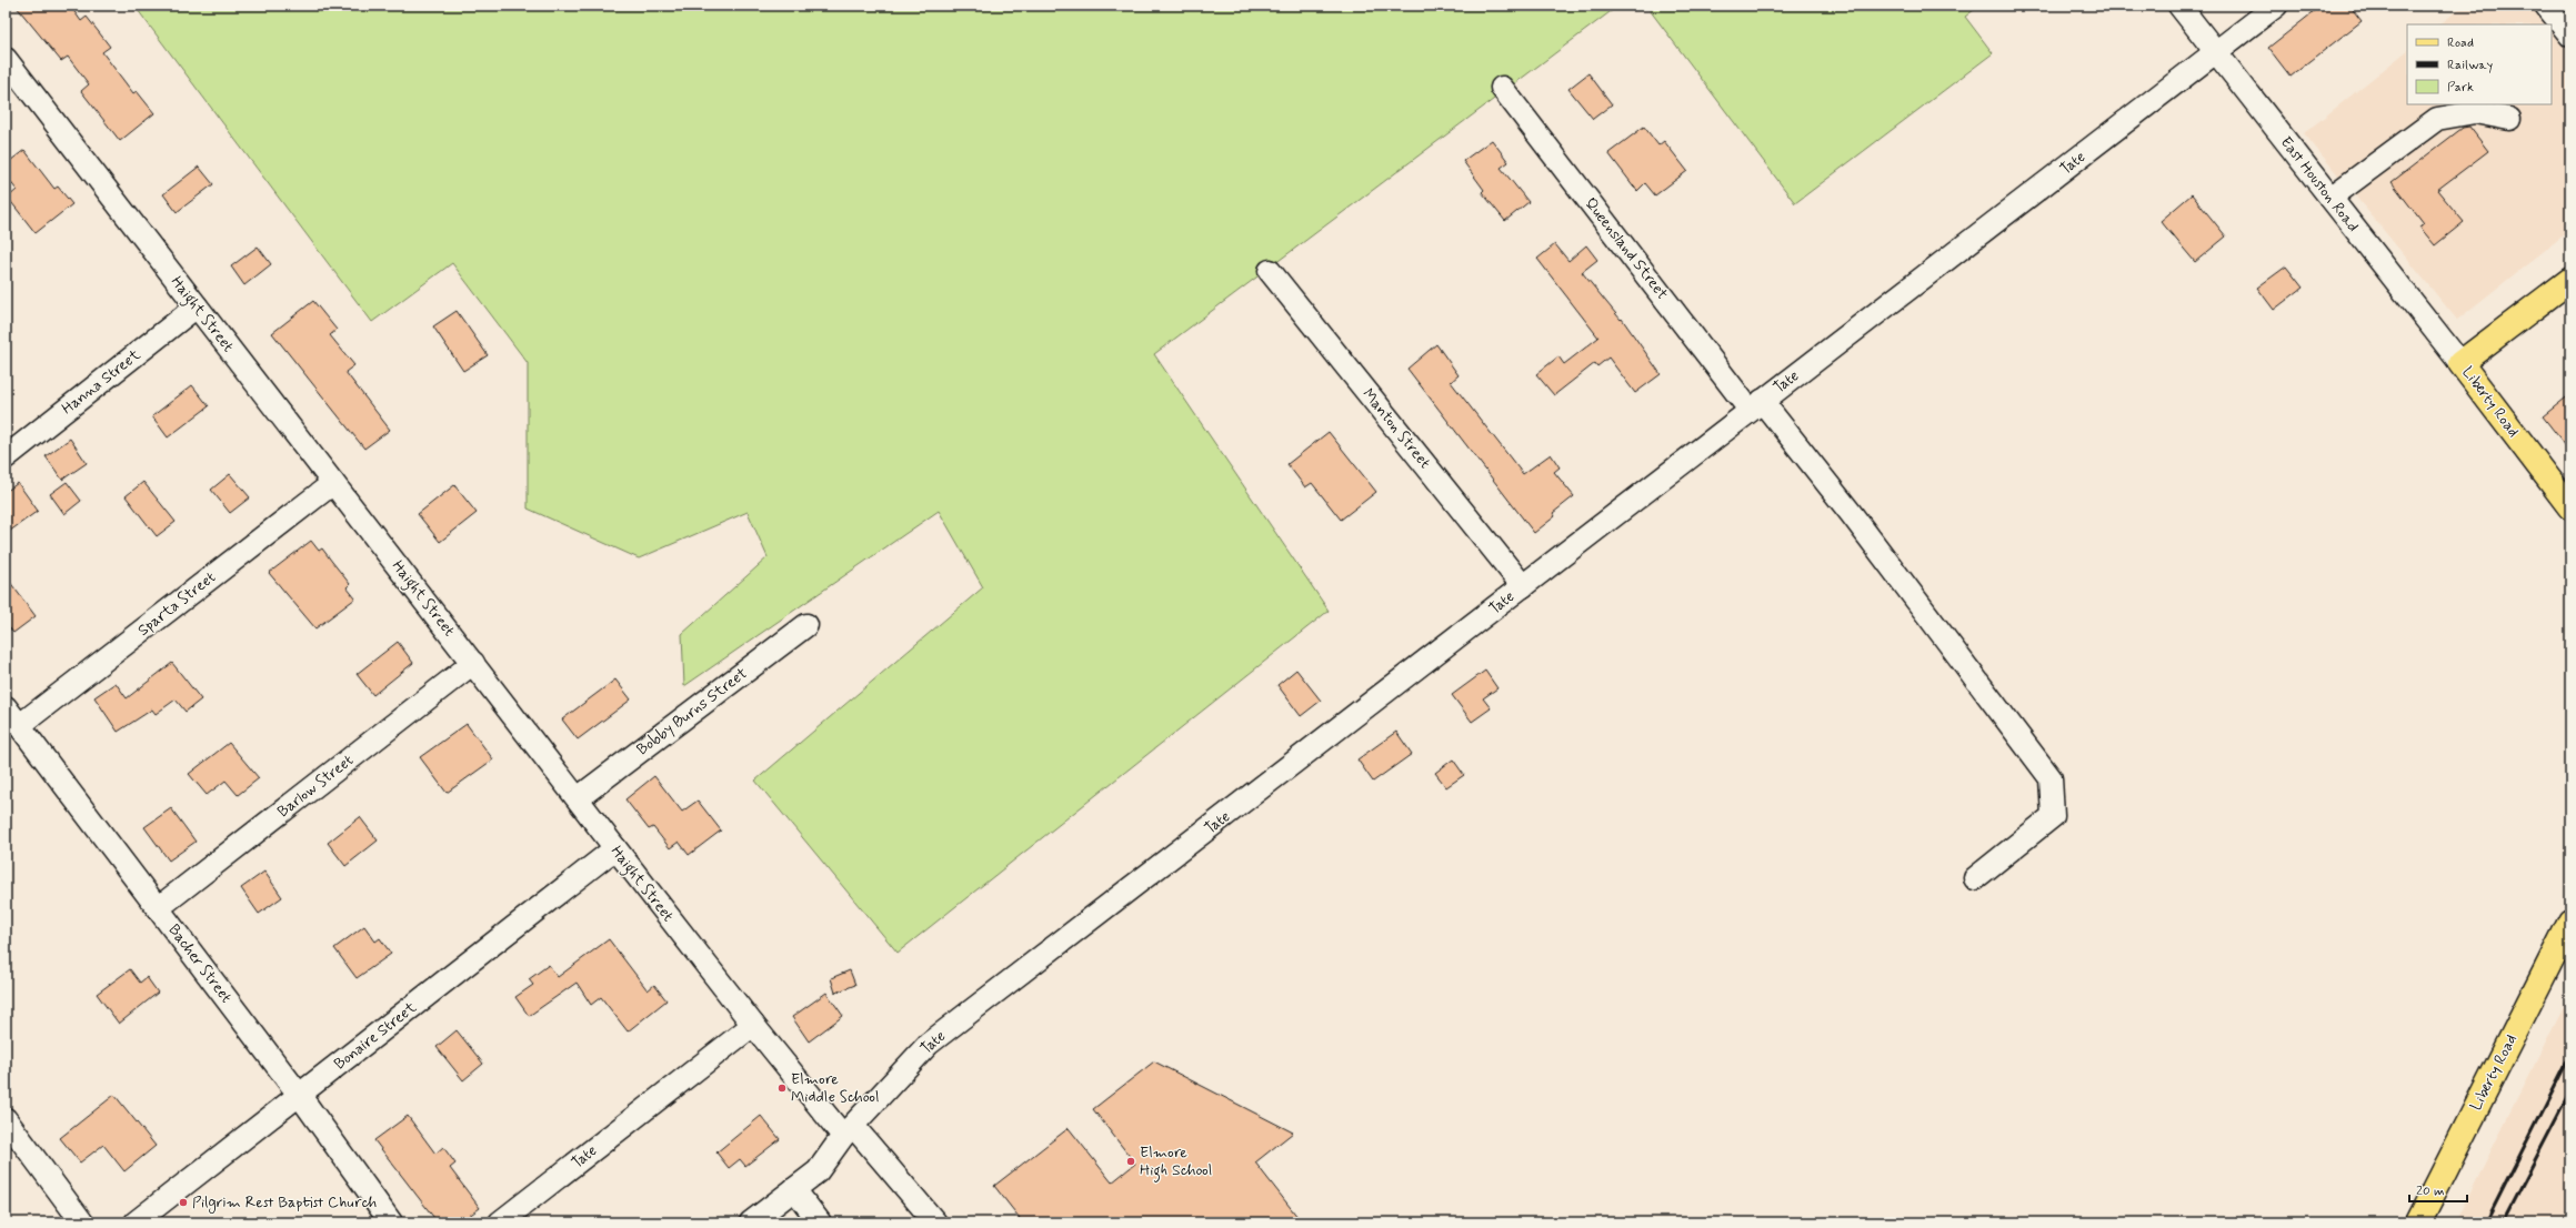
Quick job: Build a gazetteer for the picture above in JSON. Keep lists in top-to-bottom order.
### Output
{
  "streets": {
    "main road": ["Liberty Road"],
    "street": [
      "Tate",
      "East Houston Road",
      "Queensland Street",
      "Haight Street",
      "Hanna Street",
      "Manton Street",
      "Sparta Street",
      "Bobby Burns Street",
      "Barlow Street",
      "Bacher Street",
      "Bonaire Street"
    ]
  },
  "crossings": [
    ["Tate", "East Houston Road"],
    ["Tate", "Queensland Street"],
    ["Tate", "Haight Street"],
    ["Tate", "Manton Street"],
    ["East Houston Road", "Liberty Road"],
    ["Haight Street", "Hanna Street"],
    ["Haight Street", "Sparta Street"],
    ["Haight Street", "Bobby Burns Street"],
    ["Haight Street", "Barlow Street"],
    ["Haight Street", "Bonaire Street"],
    ["Sparta Street", "Bacher Street"],
    ["Barlow Street", "Bacher Street"],
    ["Bacher Street", "Bonaire Street"]
  ],
  "places": ["Elmore Middle School", "Elmore High School", "Pilgrim Rest Baptist Church"],
  "legend": ["Road", "Railway", "Park"],
  "scale_bar": "20 m"
}
